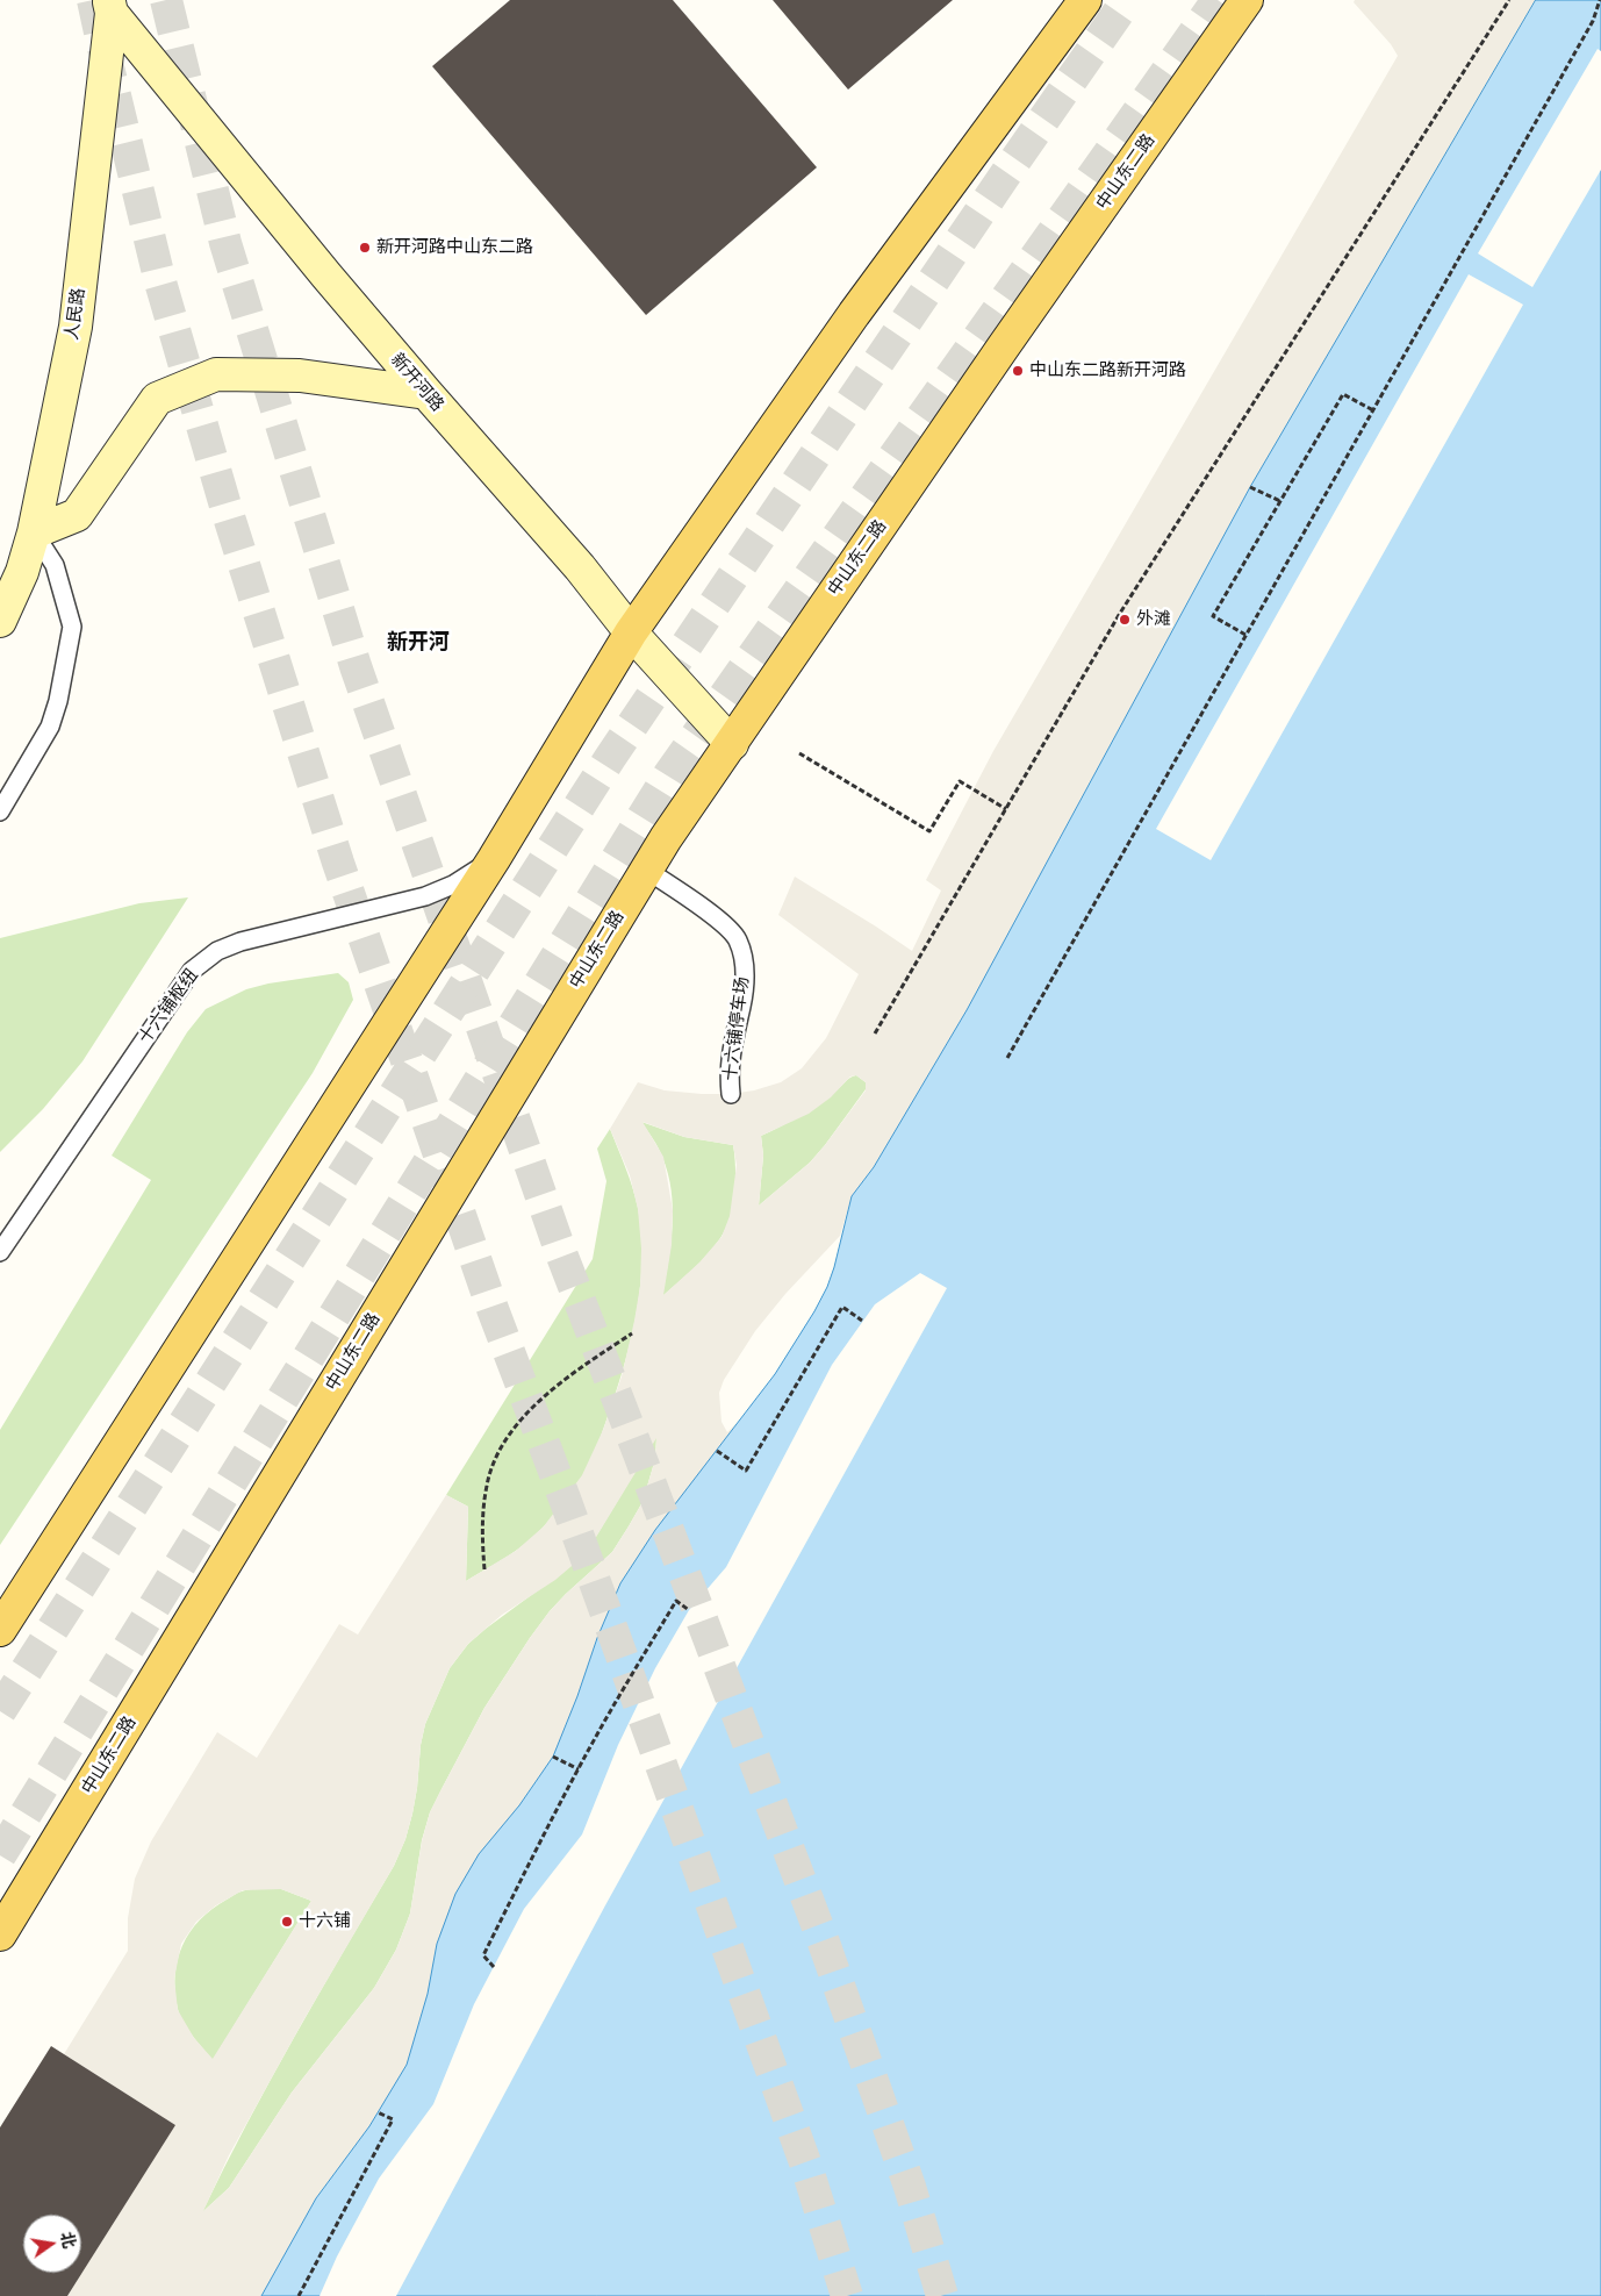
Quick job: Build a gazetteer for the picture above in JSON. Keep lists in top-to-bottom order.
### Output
{
  "streets": {
    "main road": ["中山东二路", "人民路", "新开河路"],
    "lane": ["十六铺枢纽", "十六铺停车场"]
  },
  "crossings": [
    ["中山东二路", "新开河路"],
    ["中山东二路", "十六铺停车场"],
    ["人民路", "新开河路"]
  ],
  "districts": ["新开河"],
  "places": [
    "新开河路中山东二路",
    "中山东二路新开河路",
    "外滩",
    "十六铺"
  ],
  "north": "right"
}
